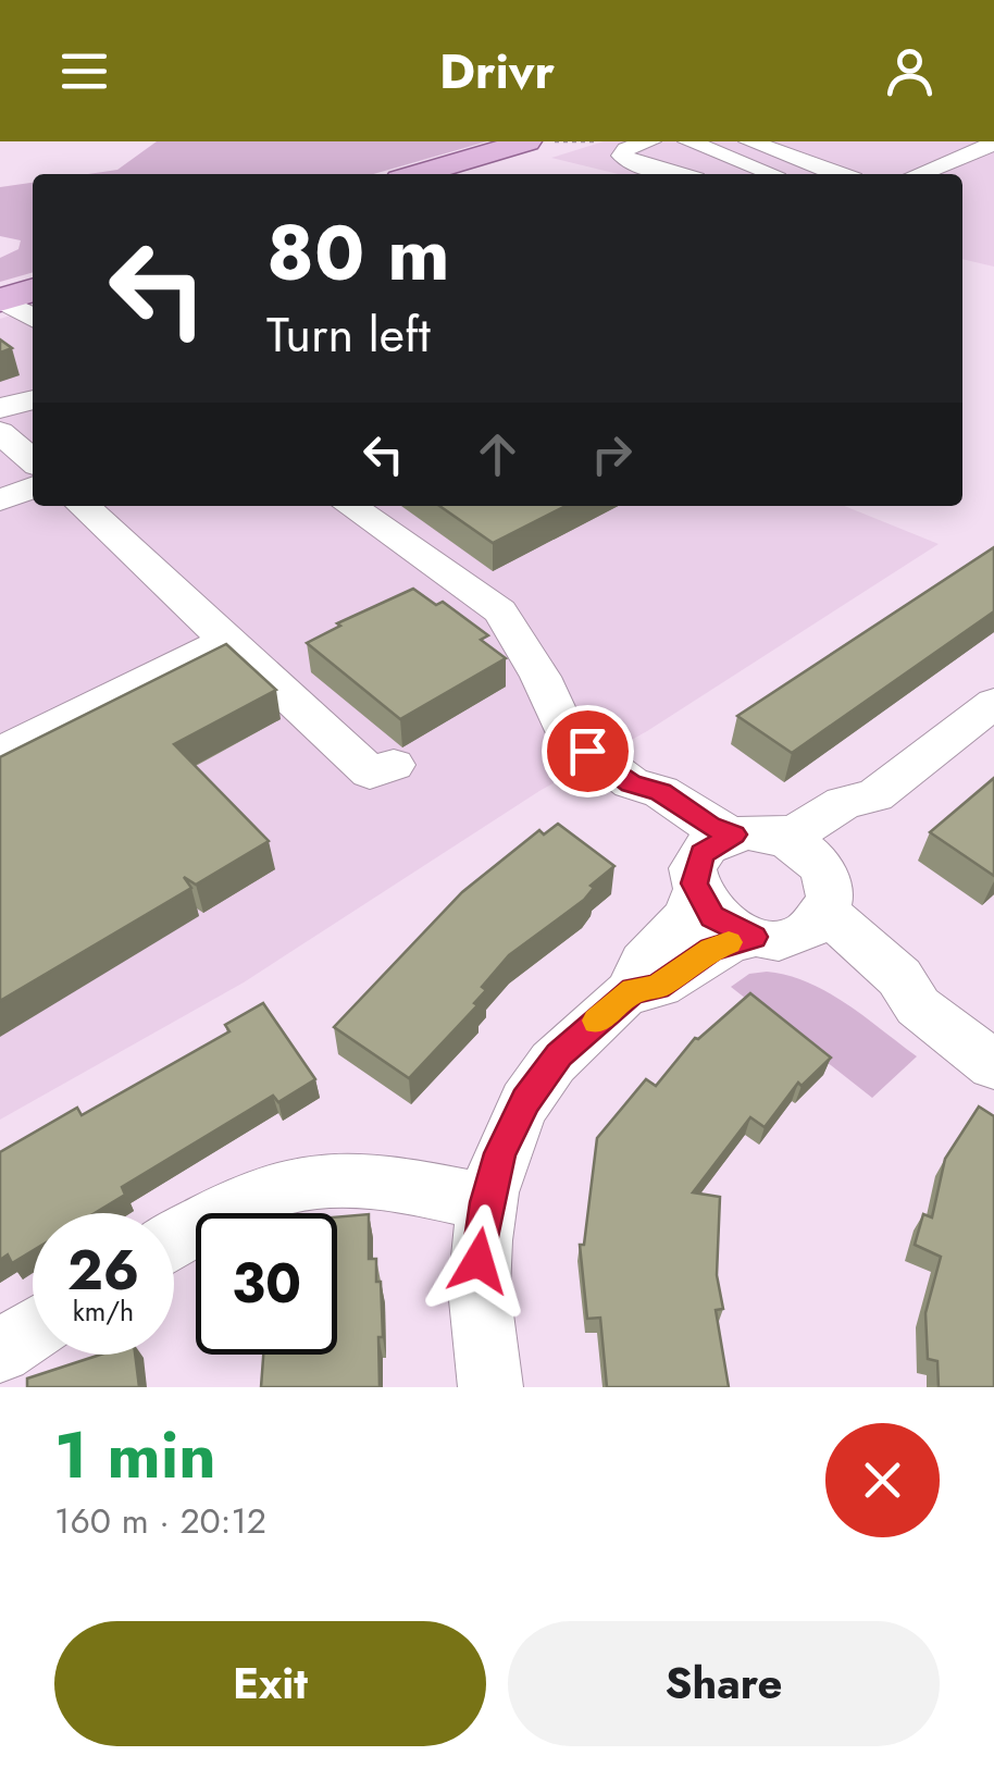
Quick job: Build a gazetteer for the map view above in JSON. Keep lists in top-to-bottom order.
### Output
{
  "page": {
    "header": "Drivr",
    "turn": ["80 m", "Turn left"],
    "speed": "26 km/h",
    "limit": "30",
    "heading": ["1 min", "160 m · 20:12"],
    "buttons": ["Exit", "Share"]
  }
}
